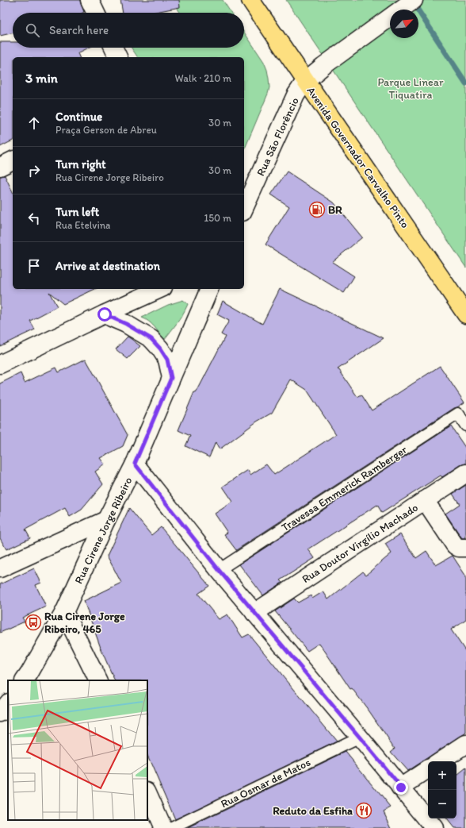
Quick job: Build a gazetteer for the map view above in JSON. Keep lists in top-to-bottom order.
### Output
{
  "streets": {
    "main road": ["Avenida Governador Carvalho Pinto"],
    "street": ["Rua São Florêncio", "Rua Cirene Jorge Ribeiro", "Rua Doutor Virgílio Machado"],
    "lane": ["Travessa Emmerick Ramberger", "Rua Osmar de Matos"]
  },
  "crossings": [
    ["Rua São Florêncio", "Avenida Governador Carvalho Pinto"]
  ],
  "parks": ["Parque Linear Tiquatira"],
  "places": {
    "fuel station": ["BR"],
    "bus stop": ["Rua Cirene Jorge Ribeiro, 465"],
    "restaurant": ["Reduto da Esfiha"]
  },
  "north": "top right",
  "page": {
    "search": "Search here",
    "heading": ["3 min", "Walk · 210 m"],
    "list": [
      ["Continue", "Praça Gerson de Abreu", "30 m"],
      ["Turn right", "Rua Cirene Jorge Ribeiro", "30 m"],
      ["Turn left", "Rua Etelvina", "150 m"],
      "Arrive at destination"
    ],
    "map_buttons": ["+", "−"]
  }
}
